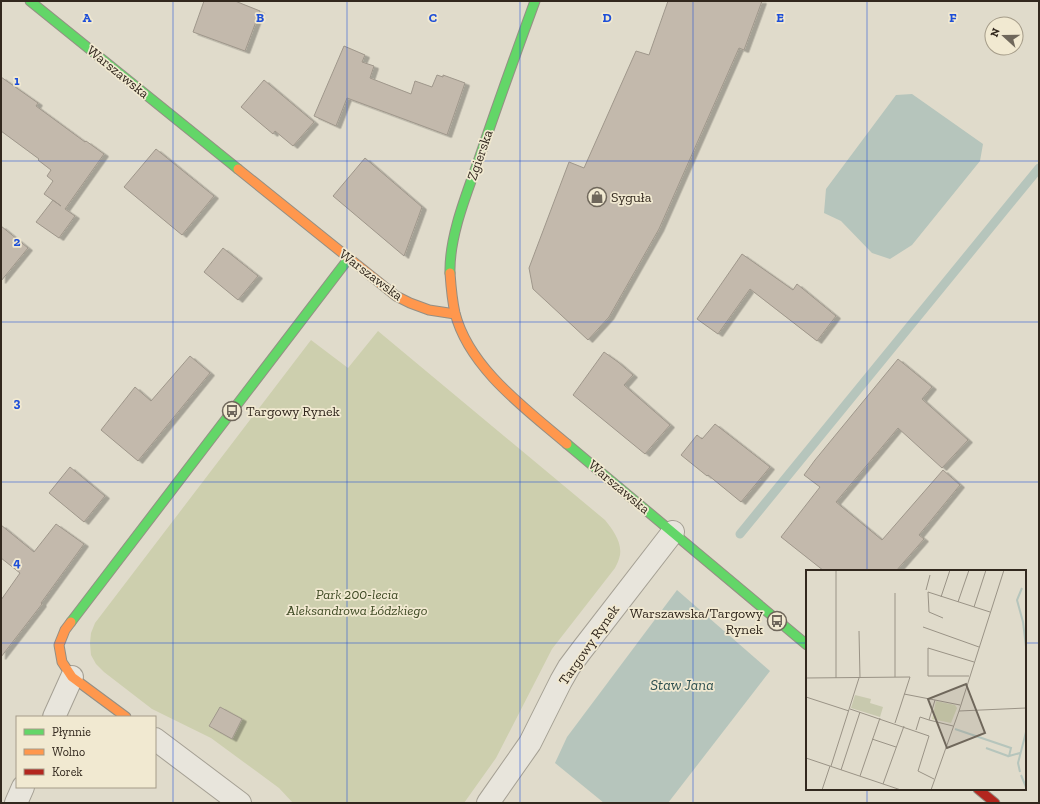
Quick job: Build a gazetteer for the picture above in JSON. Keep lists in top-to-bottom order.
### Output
{
  "streets": {
    "street": ["Warszawska", "Zgierska", "Targowy Rynek"]
  },
  "crossings": [
    ["Warszawska", "Zgierska"],
    ["Warszawska", "Targowy Rynek"]
  ],
  "water": ["Staw Jana"],
  "parks": ["Park 200-lecia Aleksandrowa Łódzkiego"],
  "places": {
    "shop": ["Syguła"],
    "bus stop": ["Targowy Rynek", "Warszawska/Targowy Rynek"]
  },
  "legend": ["Płynnie", "Wolno", "Korek"],
  "north": "left",
  "grid": {
    "columns": [
      "A",
      "B",
      "C",
      "D",
      "E",
      "F"
    ],
    "rows": [
      "1",
      "2",
      "3",
      "4"
    ]
  }
}
